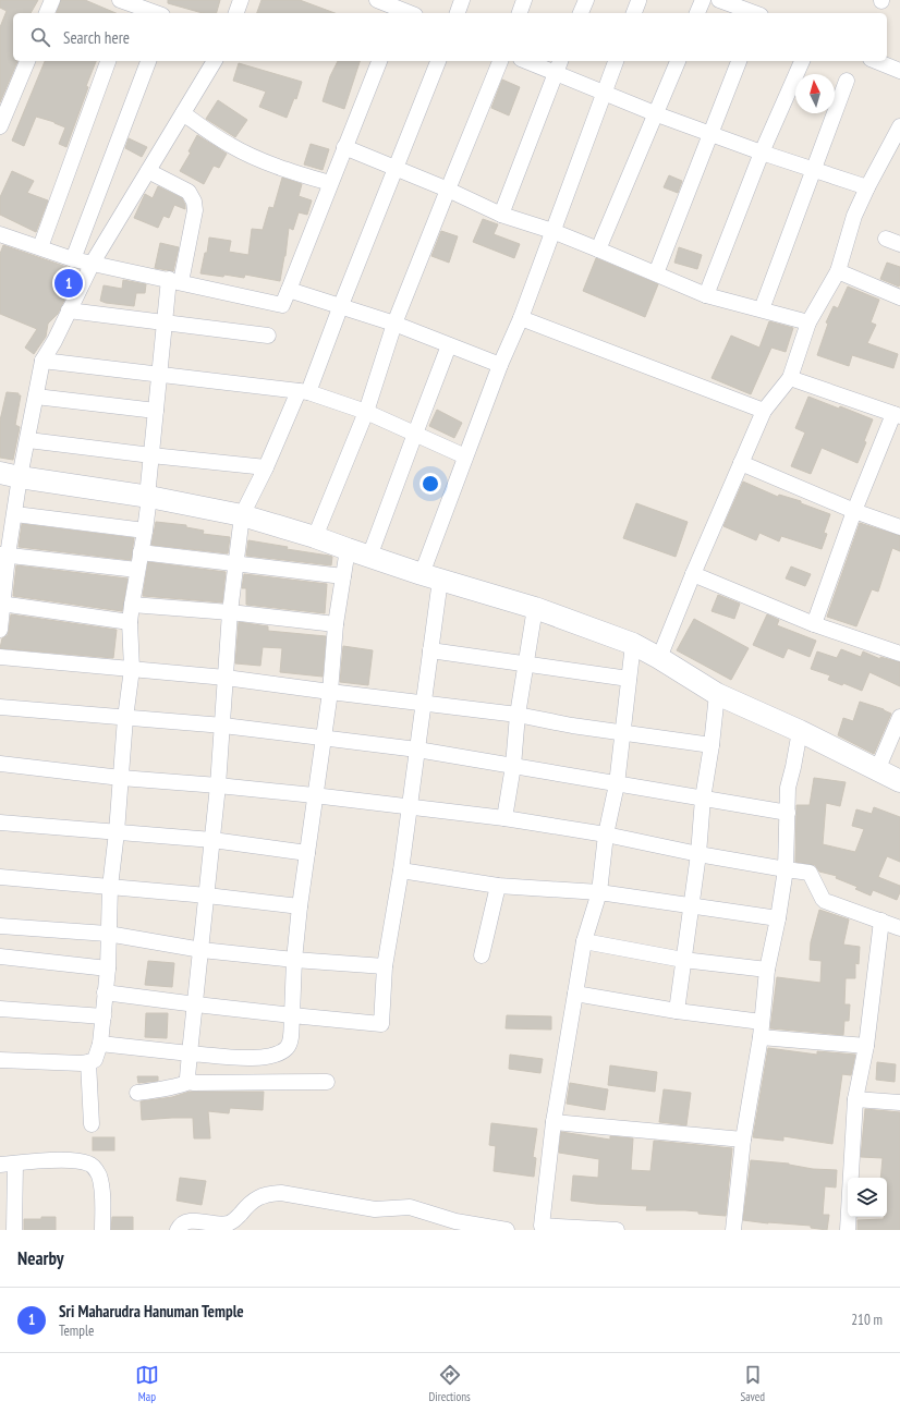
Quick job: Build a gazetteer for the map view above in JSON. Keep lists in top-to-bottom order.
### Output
{
  "north": "top",
  "page": {
    "search": "Search here",
    "pins": "1",
    "heading": "Nearby",
    "list": [
      {
        "mark": "1",
        "name": "Sri Maharudra Hanuman Temple",
        "note": "Temple",
        "value": "210 m"
      }
    ],
    "nav": ["Map", "Directions", "Saved"]
  }
}
